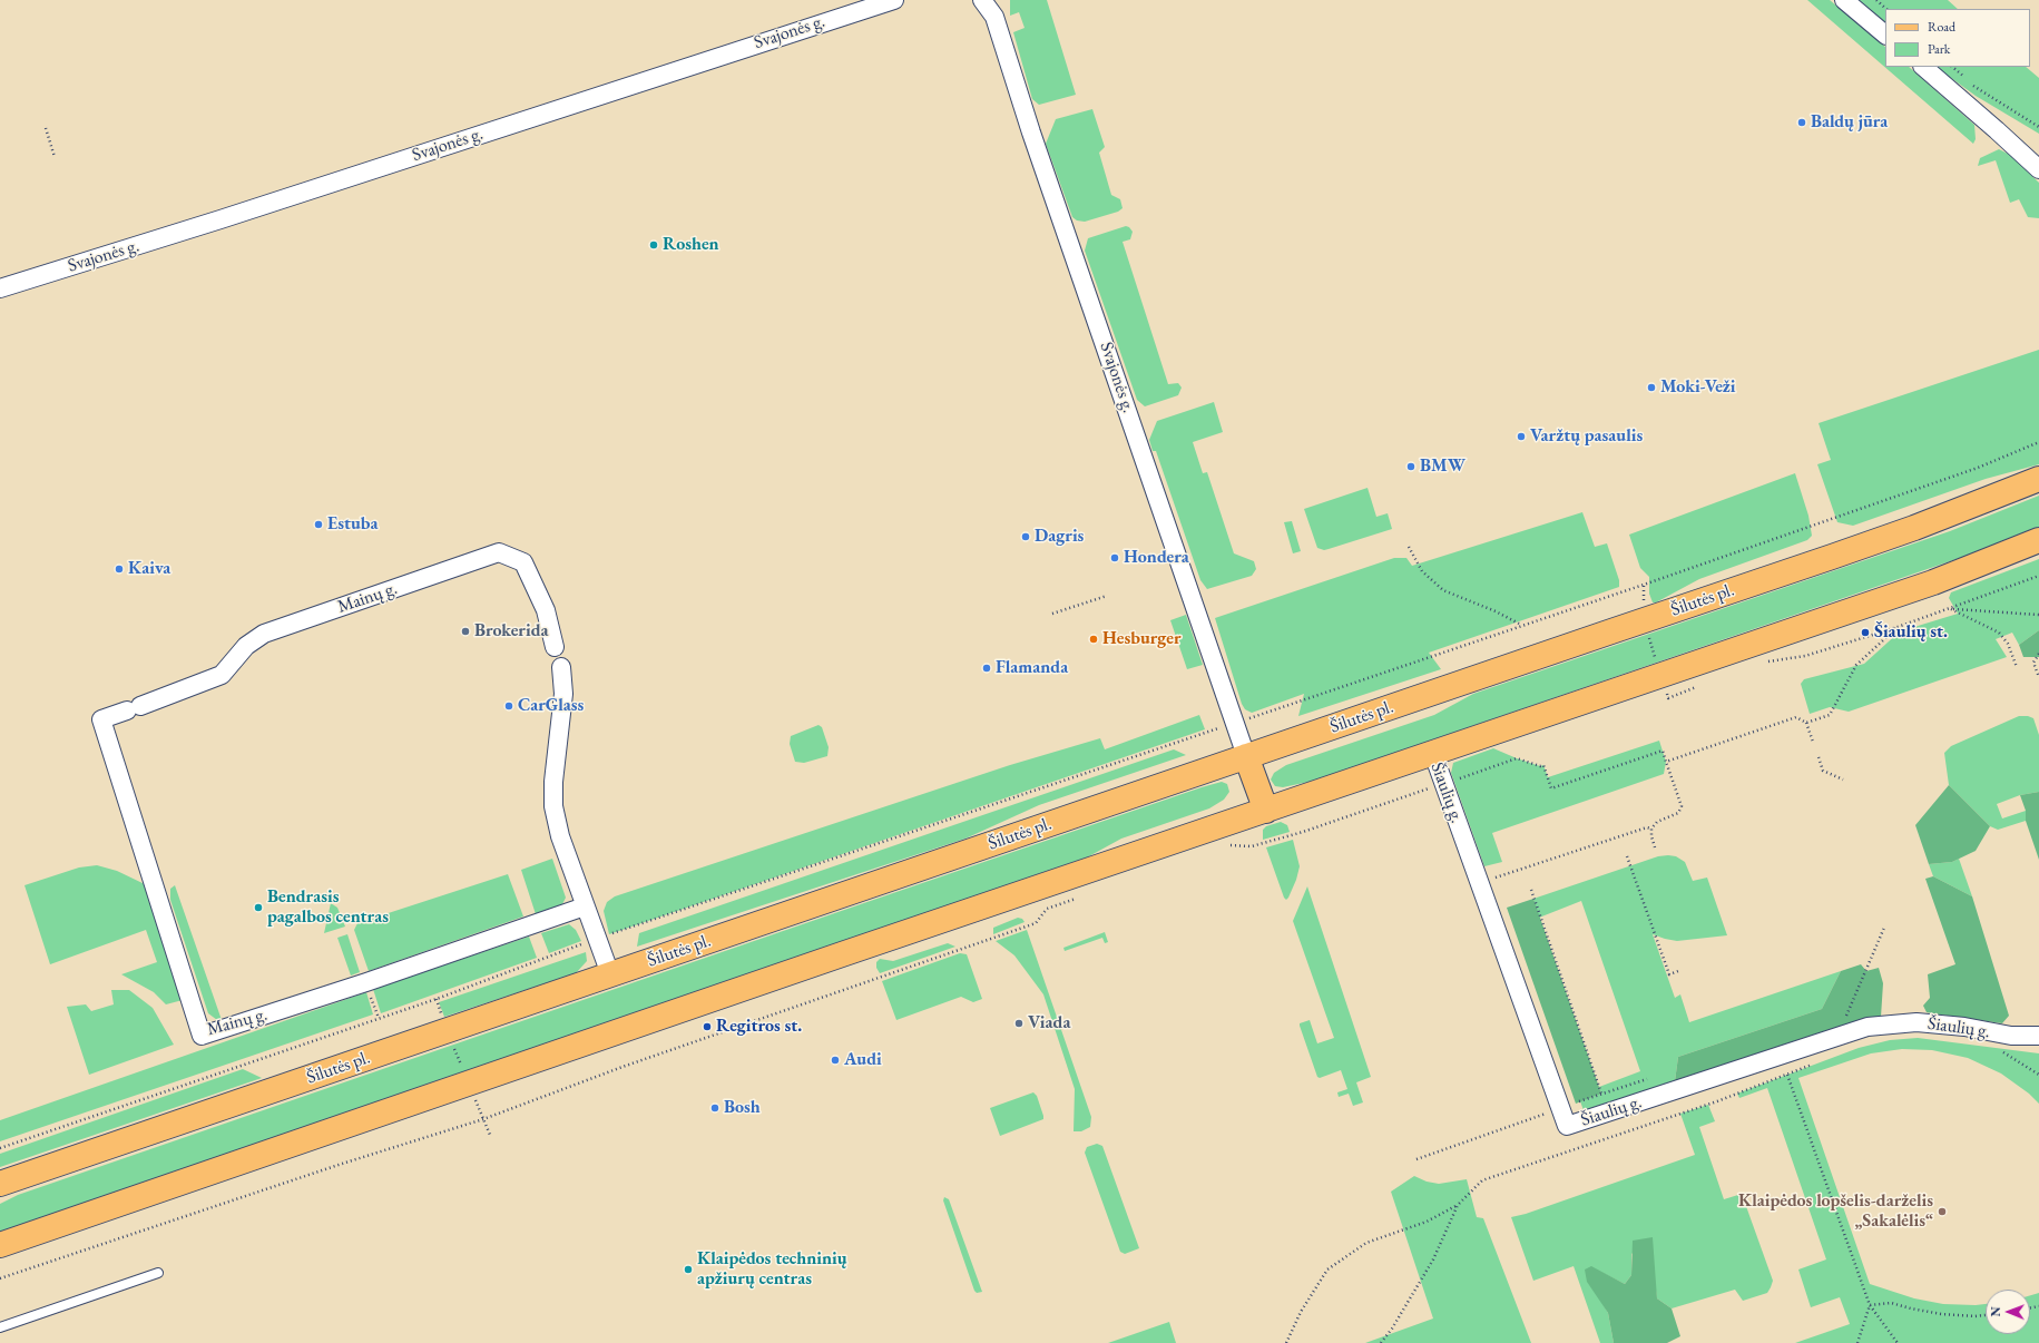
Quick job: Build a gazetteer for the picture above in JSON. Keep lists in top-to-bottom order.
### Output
{
  "streets": {
    "main road": ["Šilutės pl."],
    "street": ["Svajonės g.", "Mainų g.", "Šiaulių g."]
  },
  "crossings": [
    ["Svajonės g.", "Šilutės pl."]
  ],
  "places": [
    "Baldų jūra",
    "Roshen",
    "Moki-Veži",
    "Varžtų pasaulis",
    "BMW",
    "Estuba",
    "Dagris",
    "Hondera",
    "Kaiva",
    "Brokerida",
    "Šiaulių st.",
    "Hesburger",
    "Flamanda",
    "CarGlass",
    "Bendrasis pagalbos centras",
    "Viada",
    "Regitros st.",
    "Audi",
    "Bosh",
    "Klaipėdos lopšelis-darželis „Sakalėlis“",
    "Klaipėdos techninių apžiurų centras"
  ],
  "legend": ["Road", "Park"],
  "north": "left"
}
